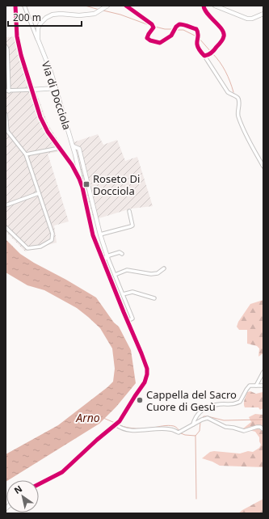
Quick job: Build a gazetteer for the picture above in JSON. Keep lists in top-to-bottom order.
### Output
{
  "streets": {
    "street": ["Via di Docciola"]
  },
  "water": ["Arno"],
  "places": {
    "transit": ["Roseto Di Docciola"],
    "other": ["Cappella del Sacro Cuore di Gesù"]
  },
  "scale_bar": "200 m",
  "north": "top left"
}
